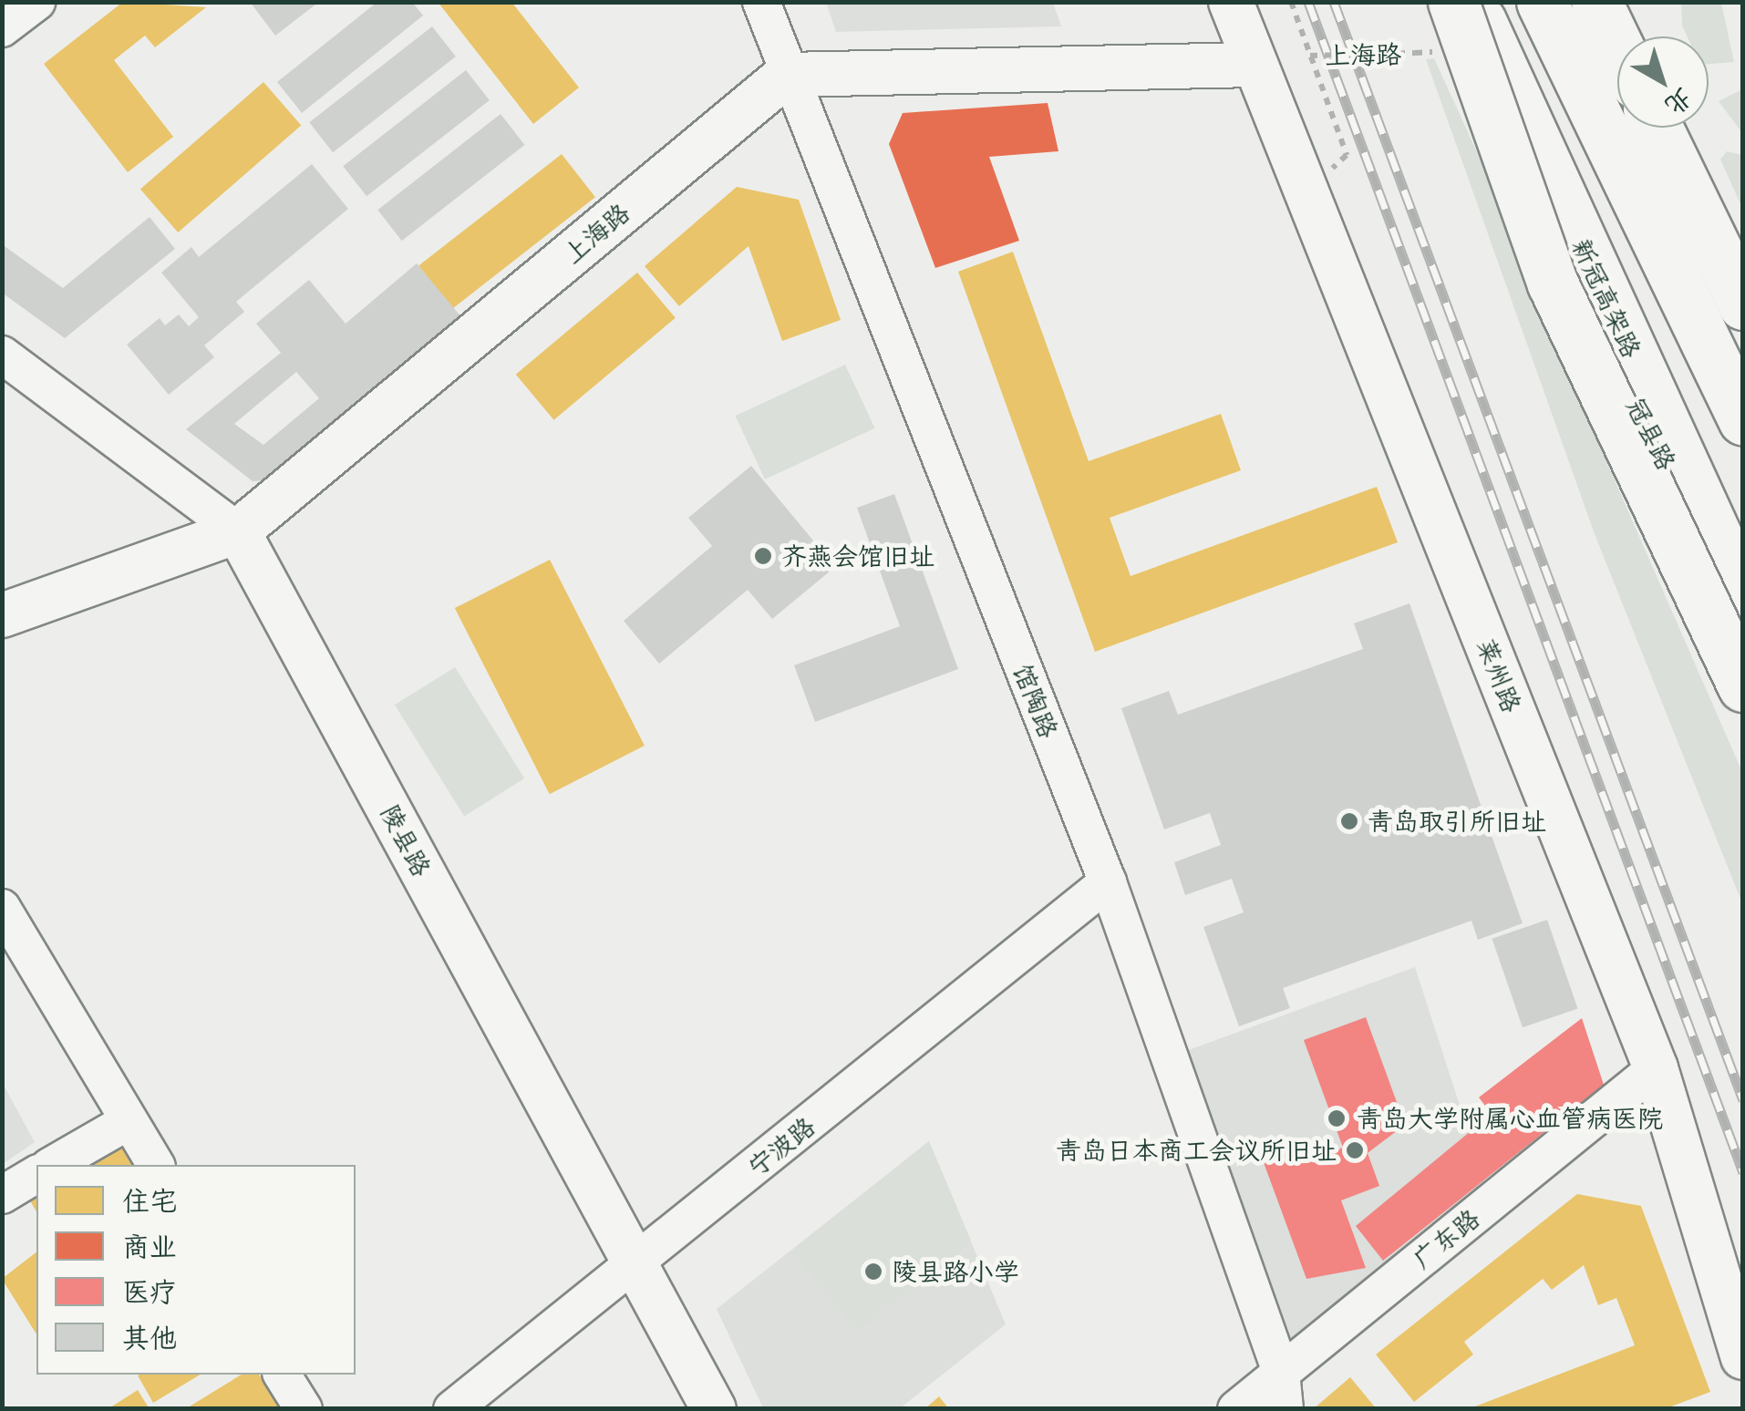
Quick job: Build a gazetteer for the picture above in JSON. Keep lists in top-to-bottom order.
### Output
{
  "streets": {
    "main road": ["新冠高架路", "冠县路"],
    "street": [
      "上海路",
      "莱州路",
      "馆陶路",
      "陵县路",
      "宁波路",
      "广东路"
    ]
  },
  "crossings": [
    ["上海路", "馆陶路"],
    ["上海路", "陵县路"],
    ["莱州路", "广东路"],
    ["馆陶路", "宁波路"],
    ["馆陶路", "广东路"],
    ["陵县路", "宁波路"]
  ],
  "places": [
    "齐燕会馆旧址",
    "青岛取引所旧址",
    "青岛大学附属心血管病医院",
    "青岛日本商工会议所旧址",
    "陵县路小学"
  ],
  "legend": [
    "住宅",
    "商业",
    "医疗",
    "其他"
  ],
  "north": "bottom right"
}
